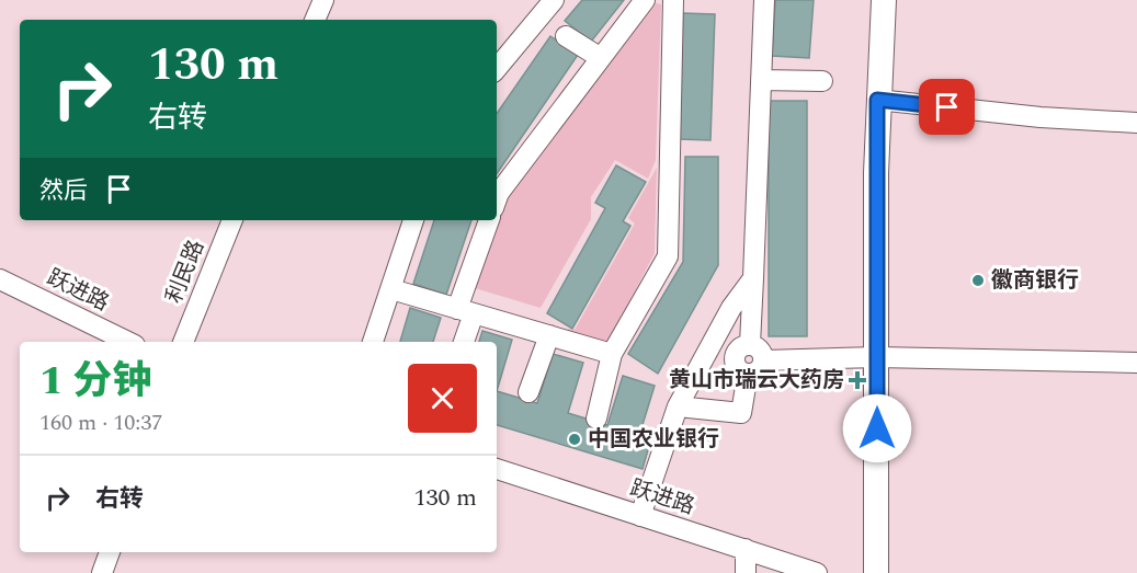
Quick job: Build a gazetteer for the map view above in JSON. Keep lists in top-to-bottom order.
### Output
{
  "streets": {
    "street": ["利民路", "跃进路"]
  },
  "places": {
    "other": ["徽商银行", "中国农业银行"],
    "health": ["黄山市瑞云大药房"]
  },
  "page": {
    "turn": ["130 m", "右转"],
    "then": "然后",
    "heading": ["1 分钟", "160 m · 10:37"],
    "list": [
      {
        "name": "右转",
        "value": "130 m"
      }
    ]
  }
}
